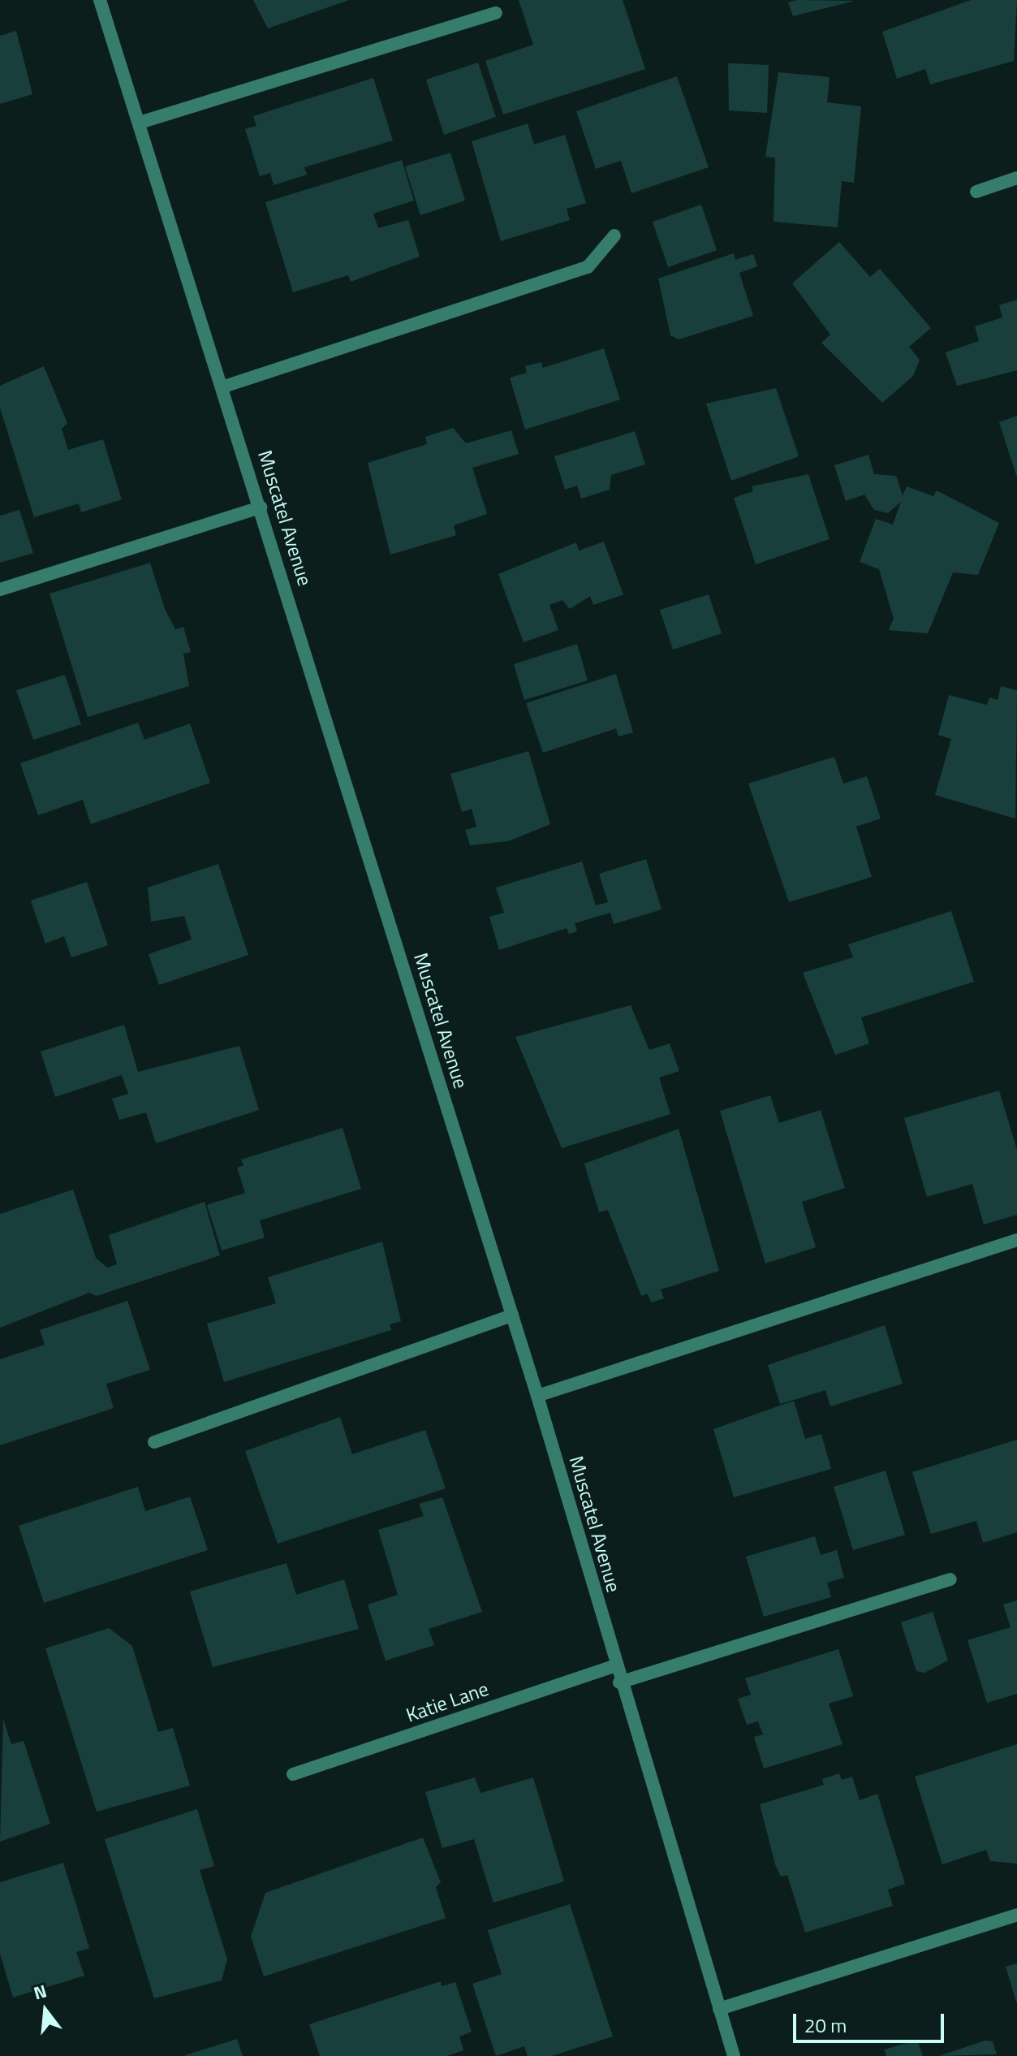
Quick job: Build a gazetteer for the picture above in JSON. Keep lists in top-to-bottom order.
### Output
{
  "streets": {
    "street": ["Muscatel Avenue", "Katie Lane"]
  },
  "crossings": [
    ["Muscatel Avenue", "Katie Lane"]
  ],
  "scale_bar": "20 m",
  "north": "top"
}
